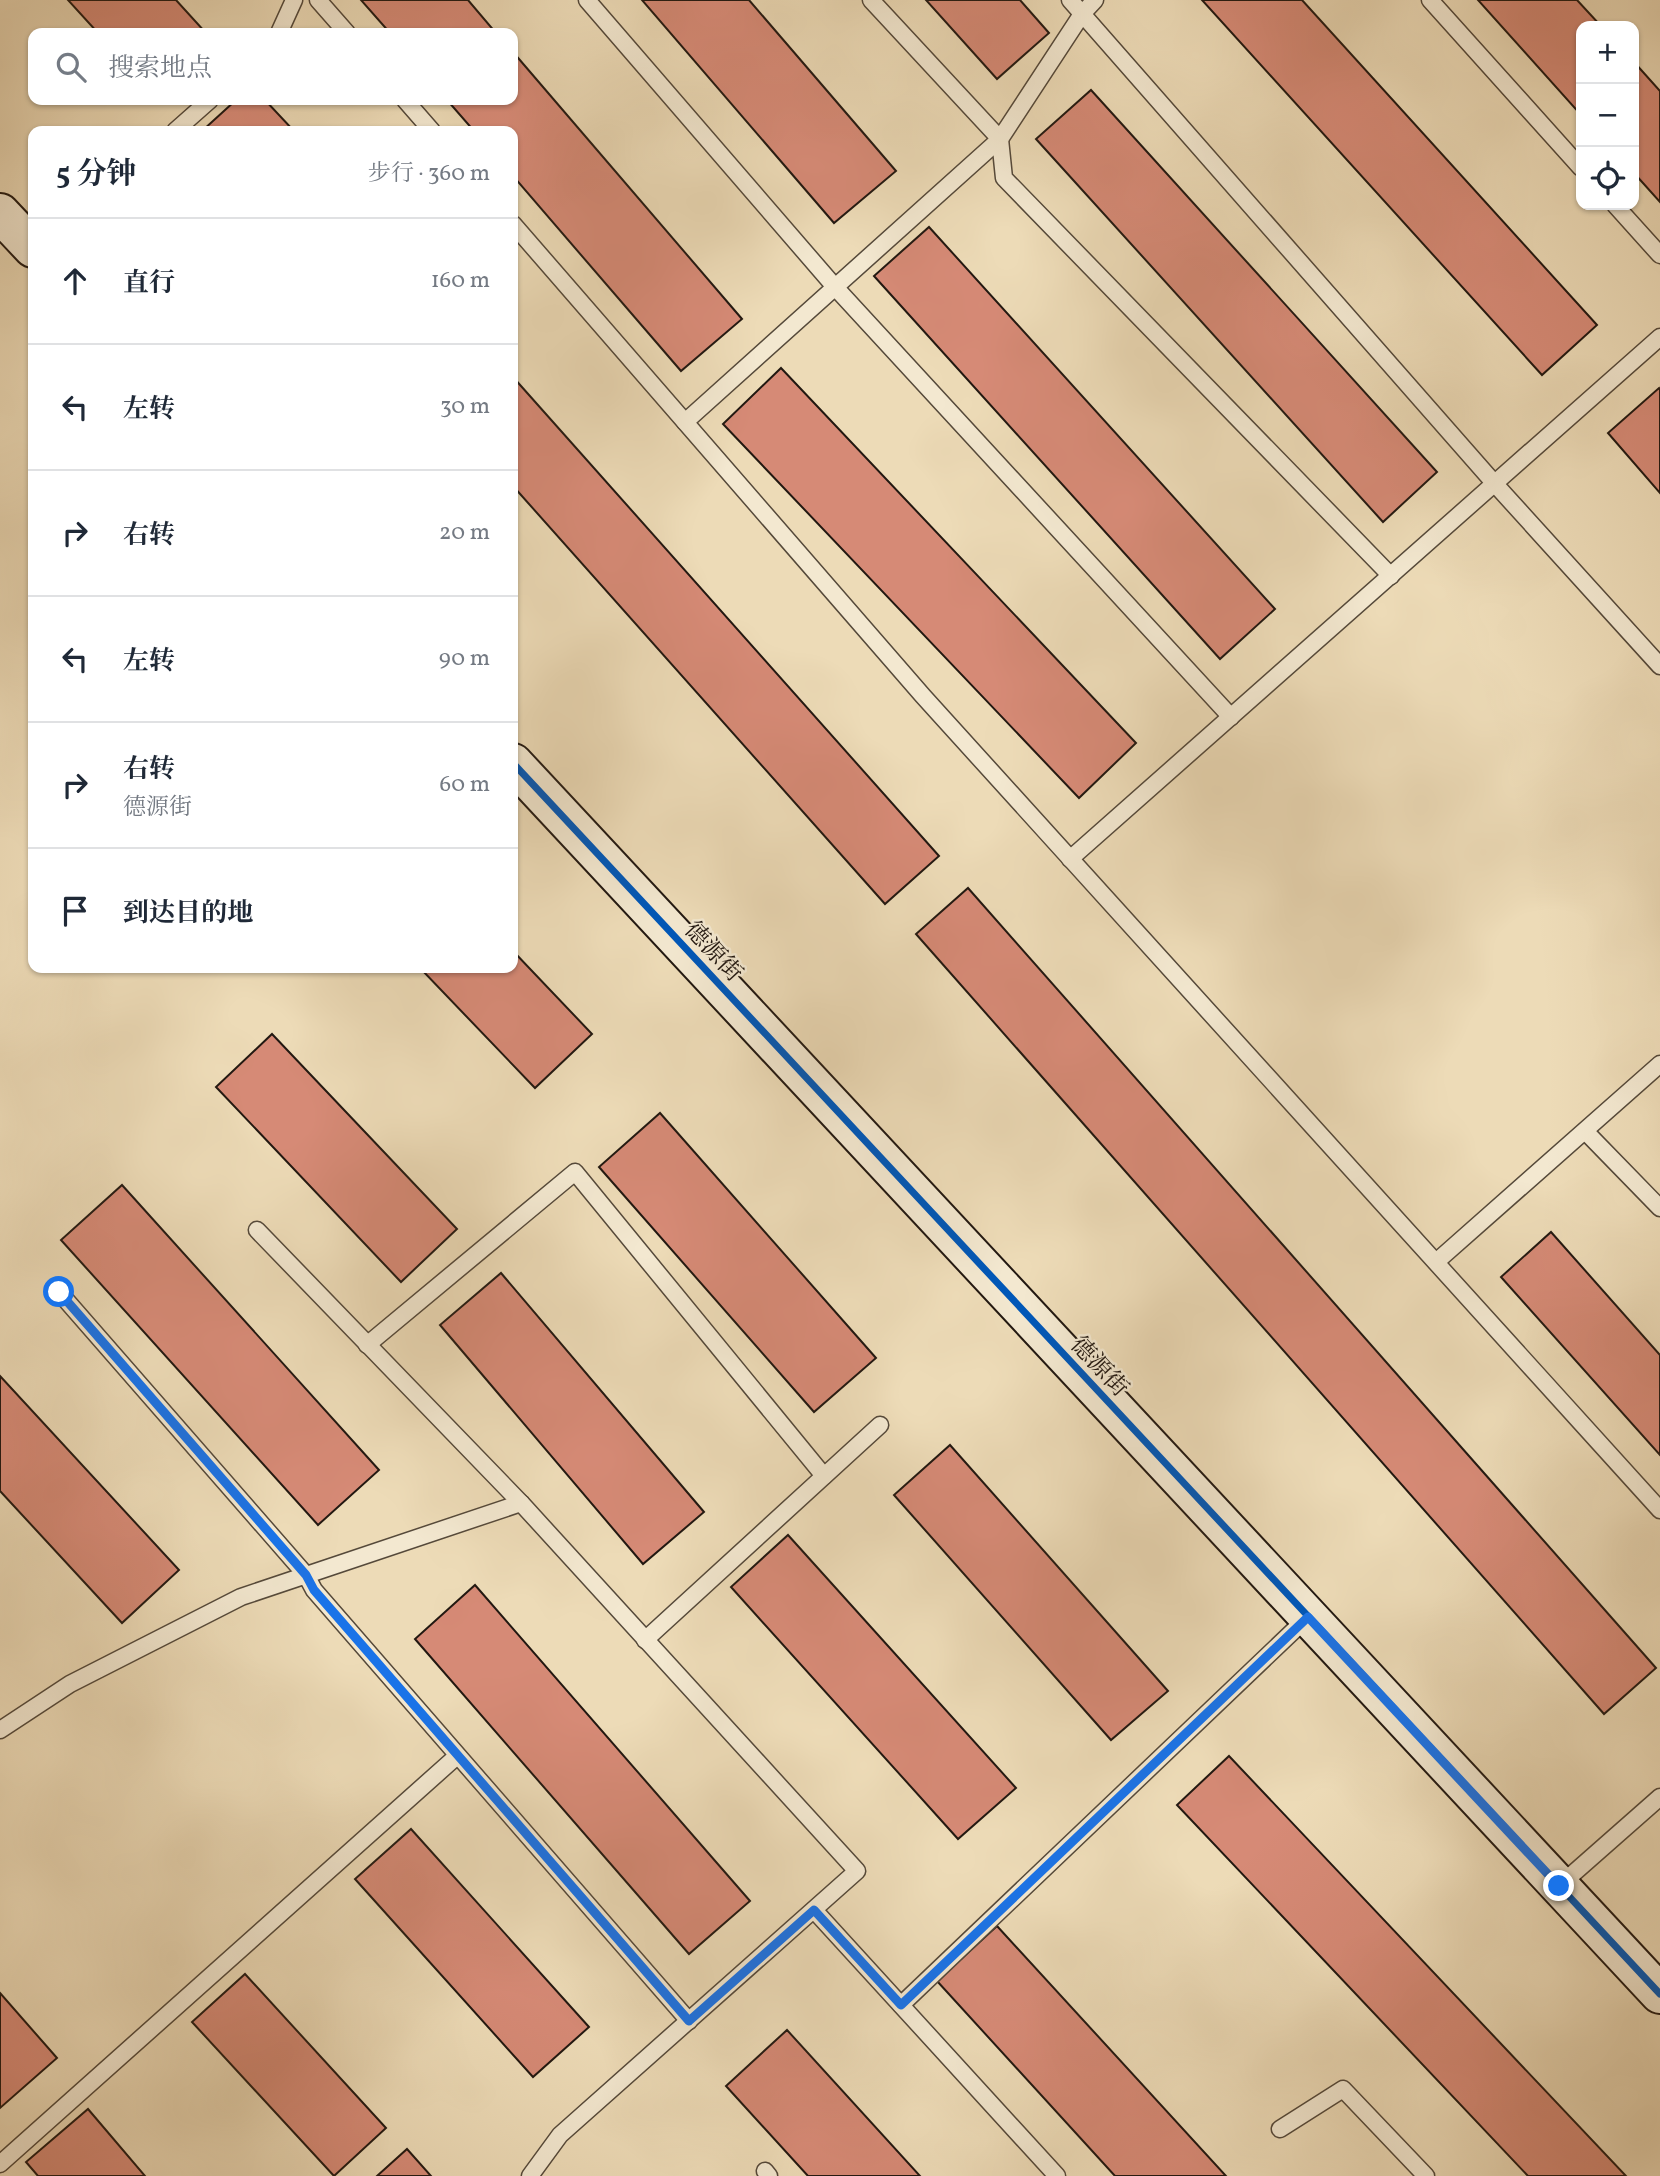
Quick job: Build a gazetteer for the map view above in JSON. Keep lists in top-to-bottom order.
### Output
{
  "streets": {
    "street": ["德源街"]
  },
  "page": {
    "map_buttons": ["+", "−"],
    "search": "搜索地点",
    "heading": ["5 分钟", "步行 · 360 m"],
    "list": [
      ["直行", "160 m"],
      ["左转", "30 m"],
      ["右转", "20 m"],
      ["左转", "90 m"],
      ["右转", "德源街", "60 m"],
      "到达目的地"
    ]
  }
}
